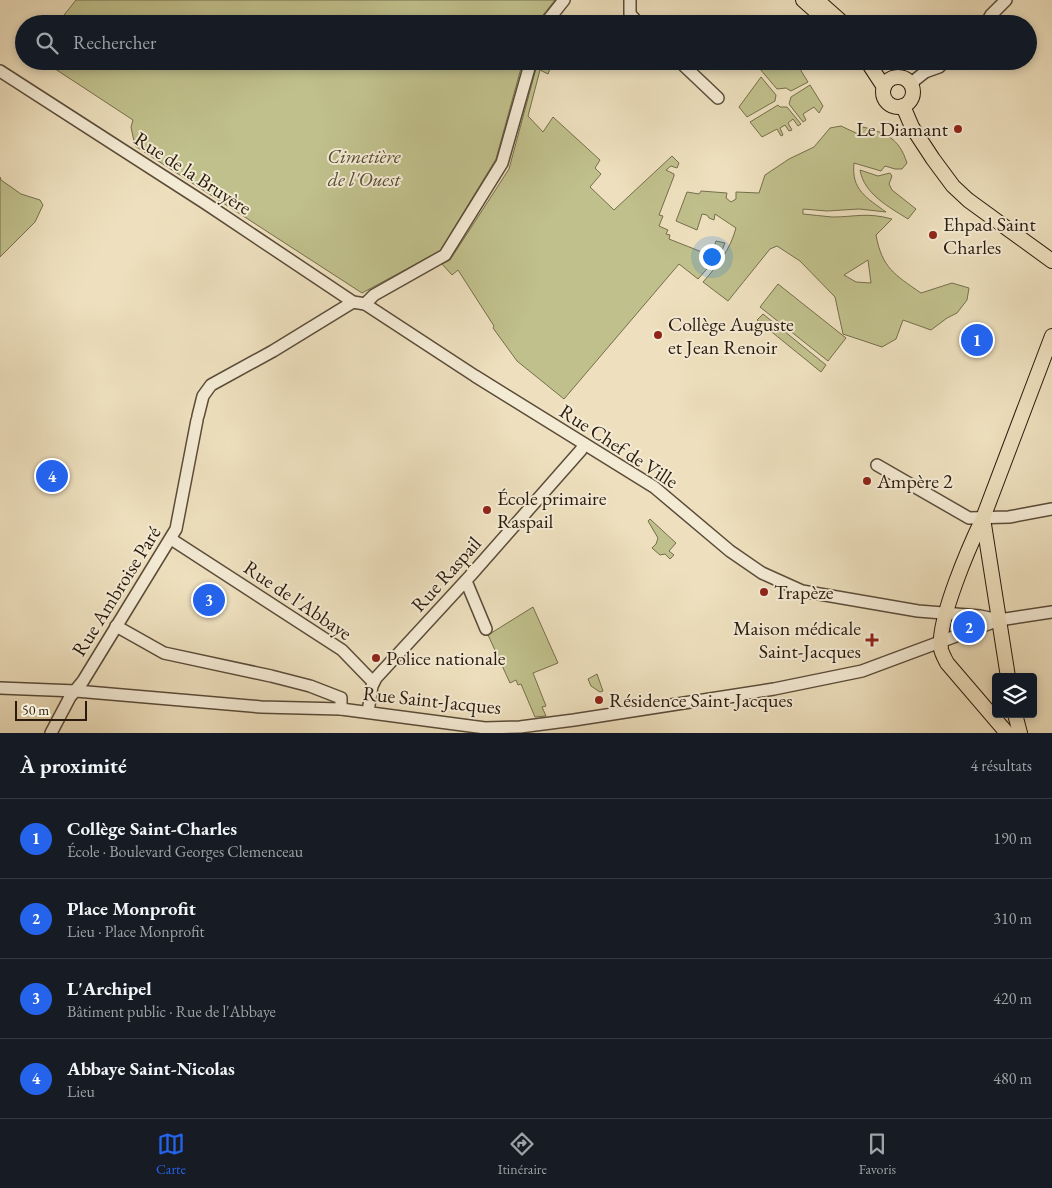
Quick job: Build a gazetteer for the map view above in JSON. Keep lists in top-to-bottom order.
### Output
{
  "streets": {
    "street": [
      "Rue de la Bruyère",
      "Rue Chef de Ville",
      "Rue Raspail",
      "Rue Ambroise Paré",
      "Rue de l'Abbaye",
      "Rue Saint-Jacques"
    ]
  },
  "crossings": [
    ["Rue de la Bruyère", "Rue Chef de Ville"],
    ["Rue de la Bruyère", "Rue Ambroise Paré"],
    ["Rue Chef de Ville", "Rue Raspail"],
    ["Rue Chef de Ville", "Rue Saint-Jacques"],
    ["Rue Raspail", "Rue de l'Abbaye"],
    ["Rue Ambroise Paré", "Rue de l'Abbaye"],
    ["Rue Ambroise Paré", "Rue Saint-Jacques"]
  ],
  "parks": ["Cimetière de l'Ouest"],
  "places": {
    "other": [
      "Le Diamant",
      "Ehpad Saint Charles",
      "Collège Auguste et Jean Renoir",
      "Ampère 2",
      "École primaire Raspail",
      "Trapèze",
      "Police nationale",
      "Résidence Saint-Jacques"
    ],
    "health": ["Maison médicale Saint-Jacques"]
  },
  "scale_bar": "50 m",
  "page": {
    "search": "Rechercher",
    "pins": [
      "1",
      "4",
      "3",
      "2"
    ],
    "scale": "50 m",
    "heading": ["À proximité", "4 résultats"],
    "list": [
      {
        "mark": "1",
        "name": "Collège Saint-Charles",
        "note": "École · Boulevard Georges Clemenceau",
        "value": "190 m"
      },
      {
        "mark": "2",
        "name": "Place Monprofit",
        "note": "Lieu · Place Monprofit",
        "value": "310 m"
      },
      {
        "mark": "3",
        "name": "L'Archipel",
        "note": "Bâtiment public · Rue de l'Abbaye",
        "value": "420 m"
      },
      {
        "mark": "4",
        "name": "Abbaye Saint-Nicolas",
        "note": "Lieu",
        "value": "480 m"
      }
    ],
    "nav": ["Carte", "Itinéraire", "Favoris"]
  }
}
